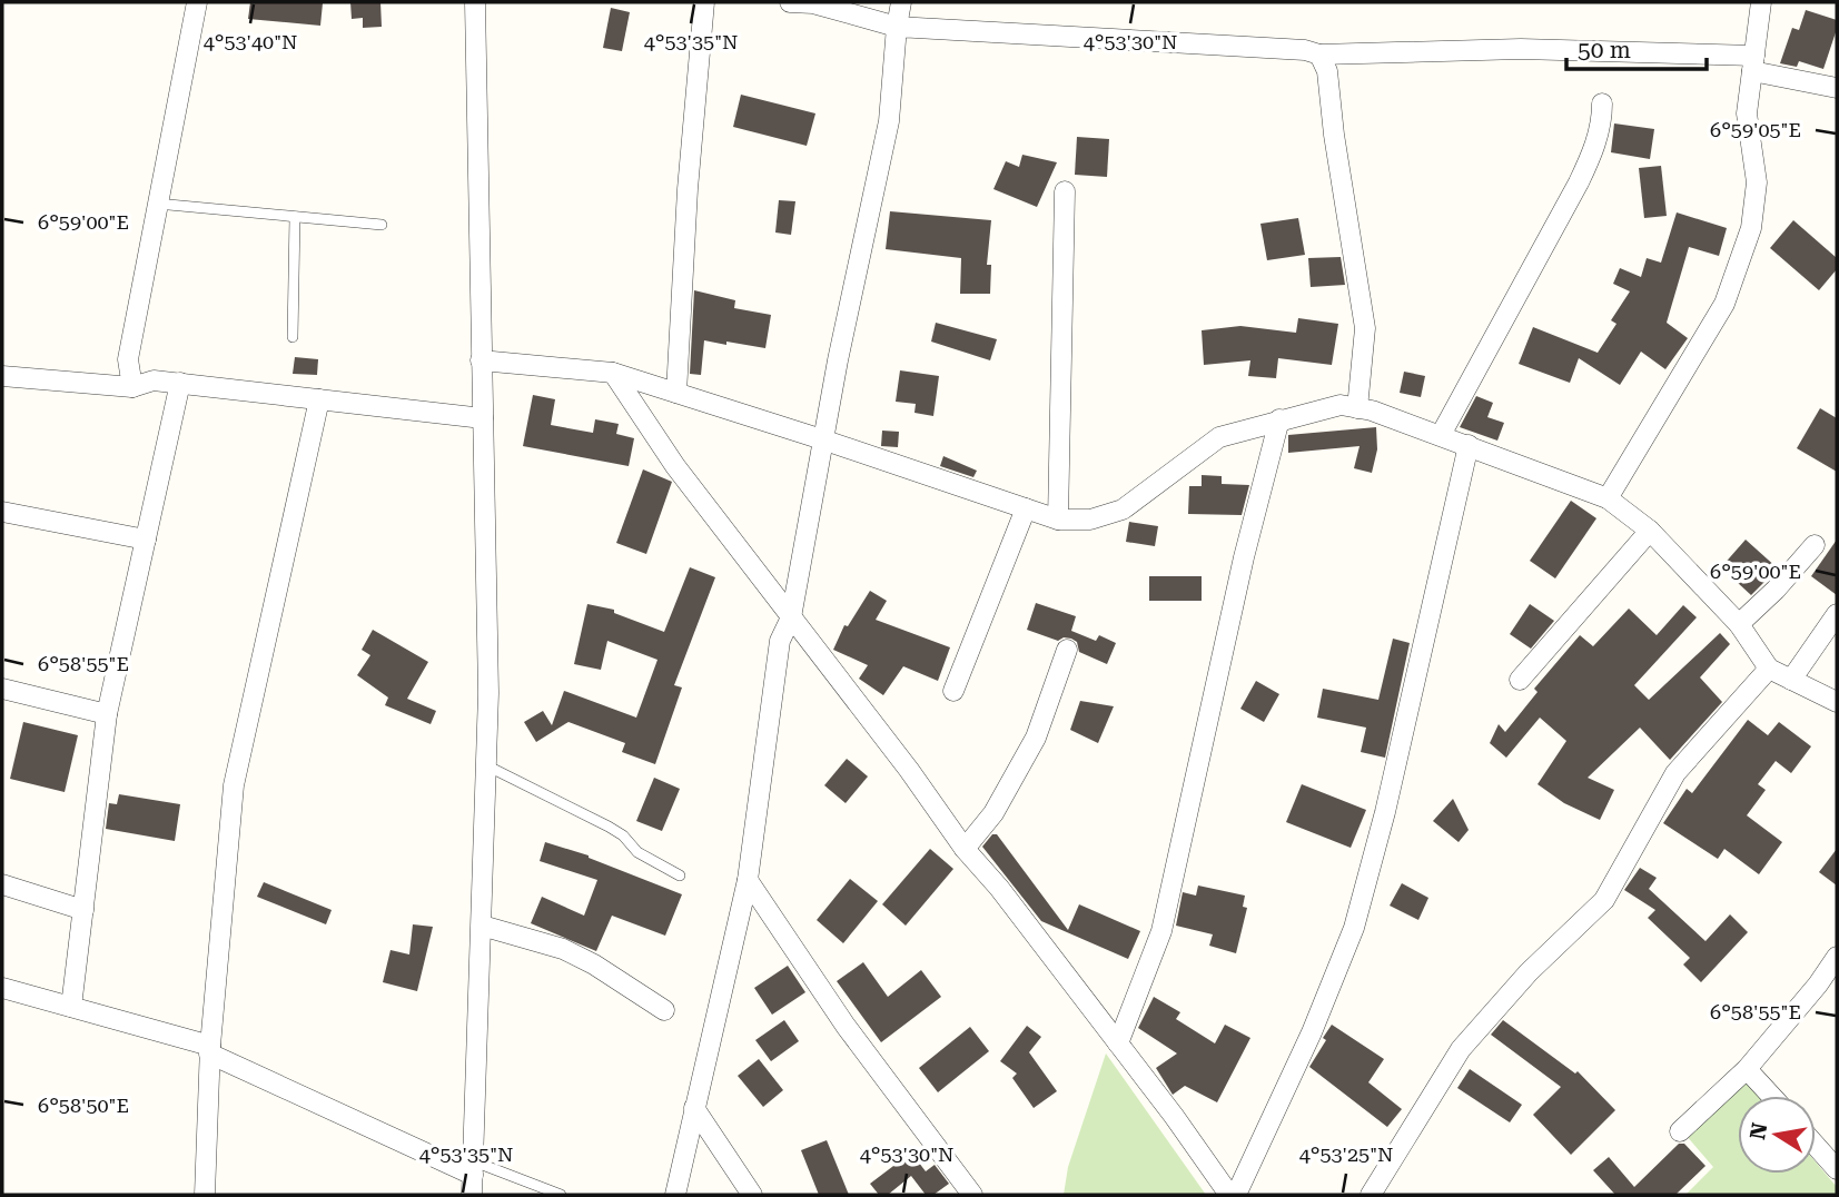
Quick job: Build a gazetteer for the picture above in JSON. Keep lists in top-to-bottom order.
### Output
{
  "scale_bar": "50 m",
  "north": "left",
  "coordinates": [
    "4°53'40\"N",
    "4°53'35\"N",
    "4°53'30\"N",
    "6°59'05\"E",
    "6°59'00\"E",
    "6°58'55\"E",
    "6°58'50\"E",
    "4°53'25\"N"
  ]
}
